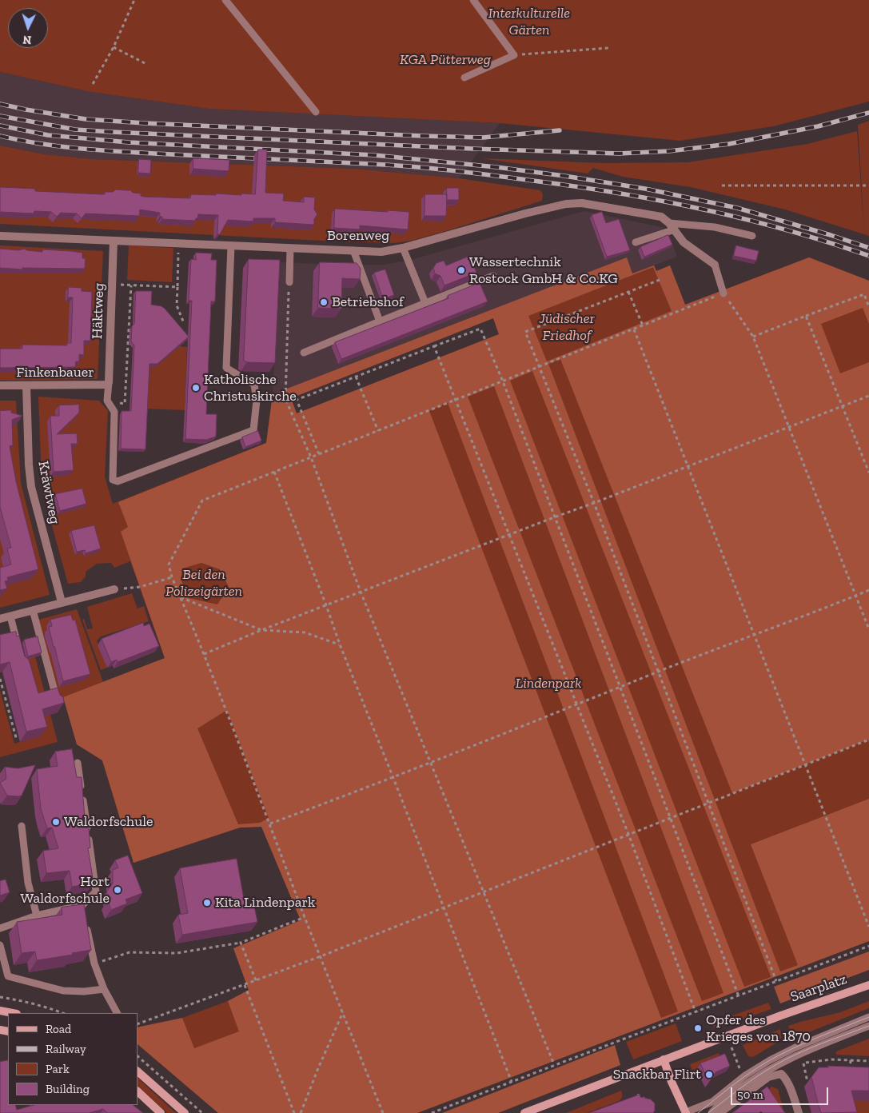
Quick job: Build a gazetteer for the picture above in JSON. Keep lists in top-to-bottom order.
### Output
{
  "streets": {
    "main road": ["Saarplatz"],
    "street": [
      "Borenweg",
      "Häktweg",
      "Finkenbauer",
      "Kräwtweg"
    ]
  },
  "crossings": [
    ["Borenweg", "Häktweg"],
    ["Häktweg", "Finkenbauer"],
    ["Finkenbauer", "Kräwtweg"]
  ],
  "parks": [
    "Interkulturelle Gärten",
    "KGA Pütterweg",
    "Jüdischer Friedhof",
    "Bei den Polizeigärten",
    "Lindenpark"
  ],
  "places": [
    "Wassertechnik Rostock GmbH & Co.KG",
    "Betriebshof",
    "Katholische Christuskirche",
    "Waldorfschule",
    "Hort Waldorfschule",
    "Kita Lindenpark",
    "Opfer des Krieges von 1870",
    "Snackbar Flirt"
  ],
  "legend": [
    "Road",
    "Railway",
    "Park",
    "Building"
  ],
  "scale_bar": "50 m",
  "north": "bottom"
}
